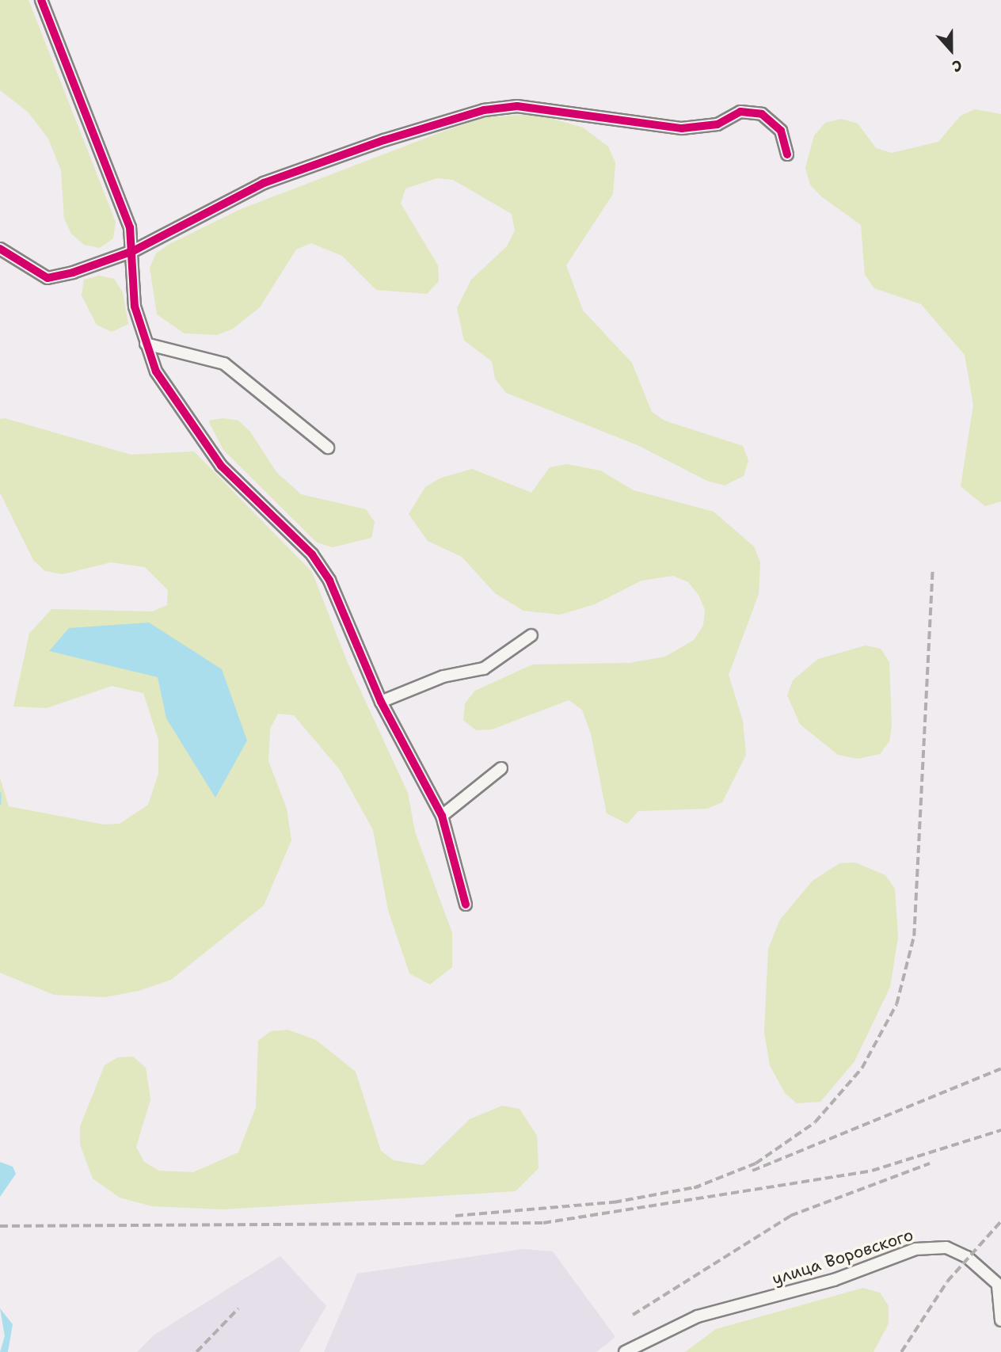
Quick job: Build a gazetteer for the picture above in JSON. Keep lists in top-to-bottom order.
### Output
{
  "streets": {
    "street": ["улица Воровского"]
  },
  "north": "bottom"
}
